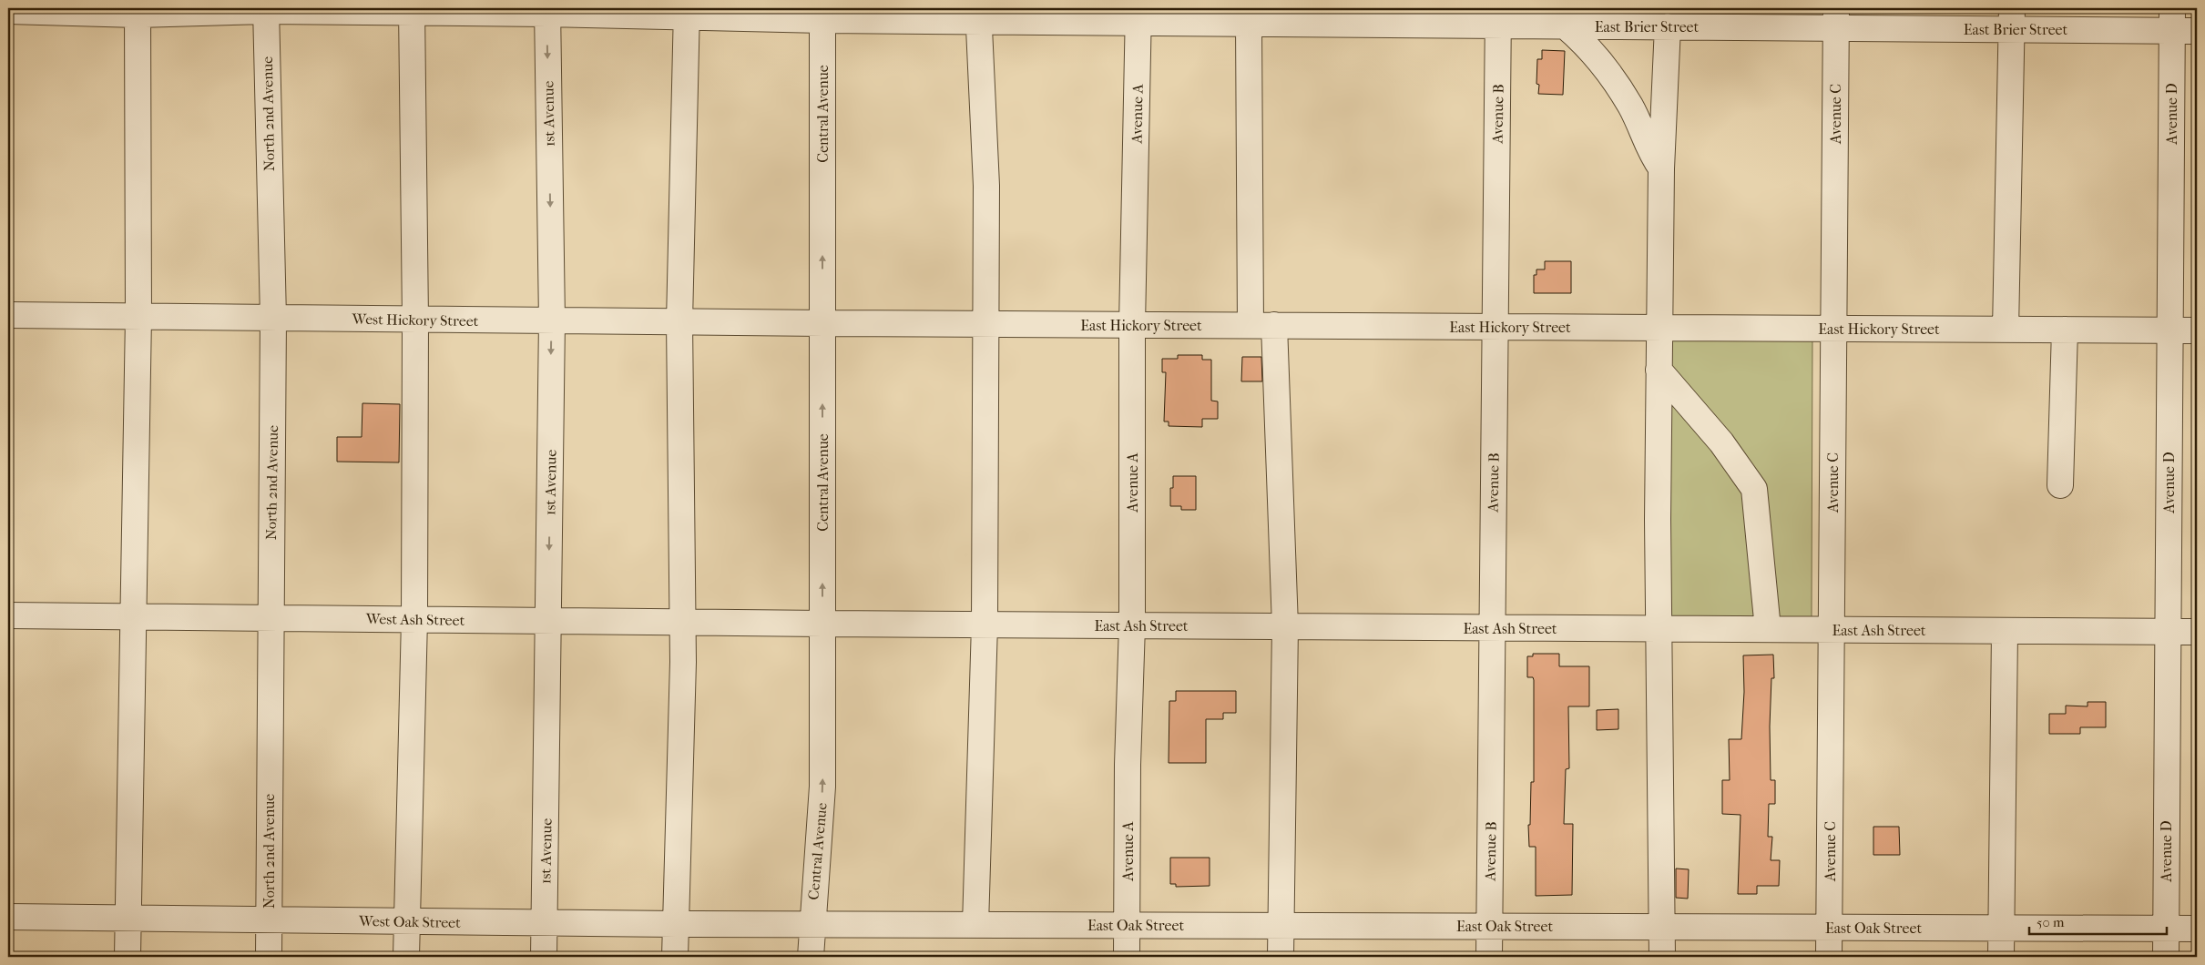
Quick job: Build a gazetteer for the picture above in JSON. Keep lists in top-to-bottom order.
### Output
{
  "streets": {
    "street": [
      "East Brier Street",
      "North 2nd Avenue",
      "1st Avenue",
      "Central Avenue",
      "Avenue A",
      "Avenue B",
      "Avenue C",
      "Avenue D",
      "West Hickory Street",
      "East Hickory Street",
      "West Ash Street",
      "East Ash Street",
      "West Oak Street",
      "East Oak Street"
    ]
  },
  "crossings": [
    ["East Brier Street", "North 2nd Avenue"],
    ["East Brier Street", "1st Avenue"],
    ["East Brier Street", "Central Avenue"],
    ["East Brier Street", "Avenue A"],
    ["East Brier Street", "Avenue B"],
    ["East Brier Street", "Avenue C"],
    ["East Brier Street", "Avenue D"],
    ["North 2nd Avenue", "West Hickory Street"],
    ["North 2nd Avenue", "West Ash Street"],
    ["North 2nd Avenue", "West Oak Street"],
    ["1st Avenue", "West Hickory Street"],
    ["1st Avenue", "West Ash Street"],
    ["1st Avenue", "West Oak Street"],
    ["Central Avenue", "West Hickory Street"],
    ["Central Avenue", "East Hickory Street"],
    ["Central Avenue", "West Ash Street"],
    ["Central Avenue", "East Ash Street"],
    ["Central Avenue", "West Oak Street"],
    ["Central Avenue", "East Oak Street"],
    ["Avenue A", "East Hickory Street"],
    ["Avenue A", "East Ash Street"],
    ["Avenue A", "East Oak Street"],
    ["Avenue B", "East Hickory Street"],
    ["Avenue B", "East Ash Street"],
    ["Avenue B", "East Oak Street"],
    ["Avenue C", "East Hickory Street"],
    ["Avenue C", "East Ash Street"],
    ["Avenue C", "East Oak Street"],
    ["Avenue D", "East Hickory Street"],
    ["Avenue D", "East Ash Street"],
    ["Avenue D", "East Oak Street"],
    ["West Hickory Street", "East Hickory Street"],
    ["West Ash Street", "East Ash Street"],
    ["West Oak Street", "East Oak Street"]
  ],
  "scale_bar": "50 m"
}
